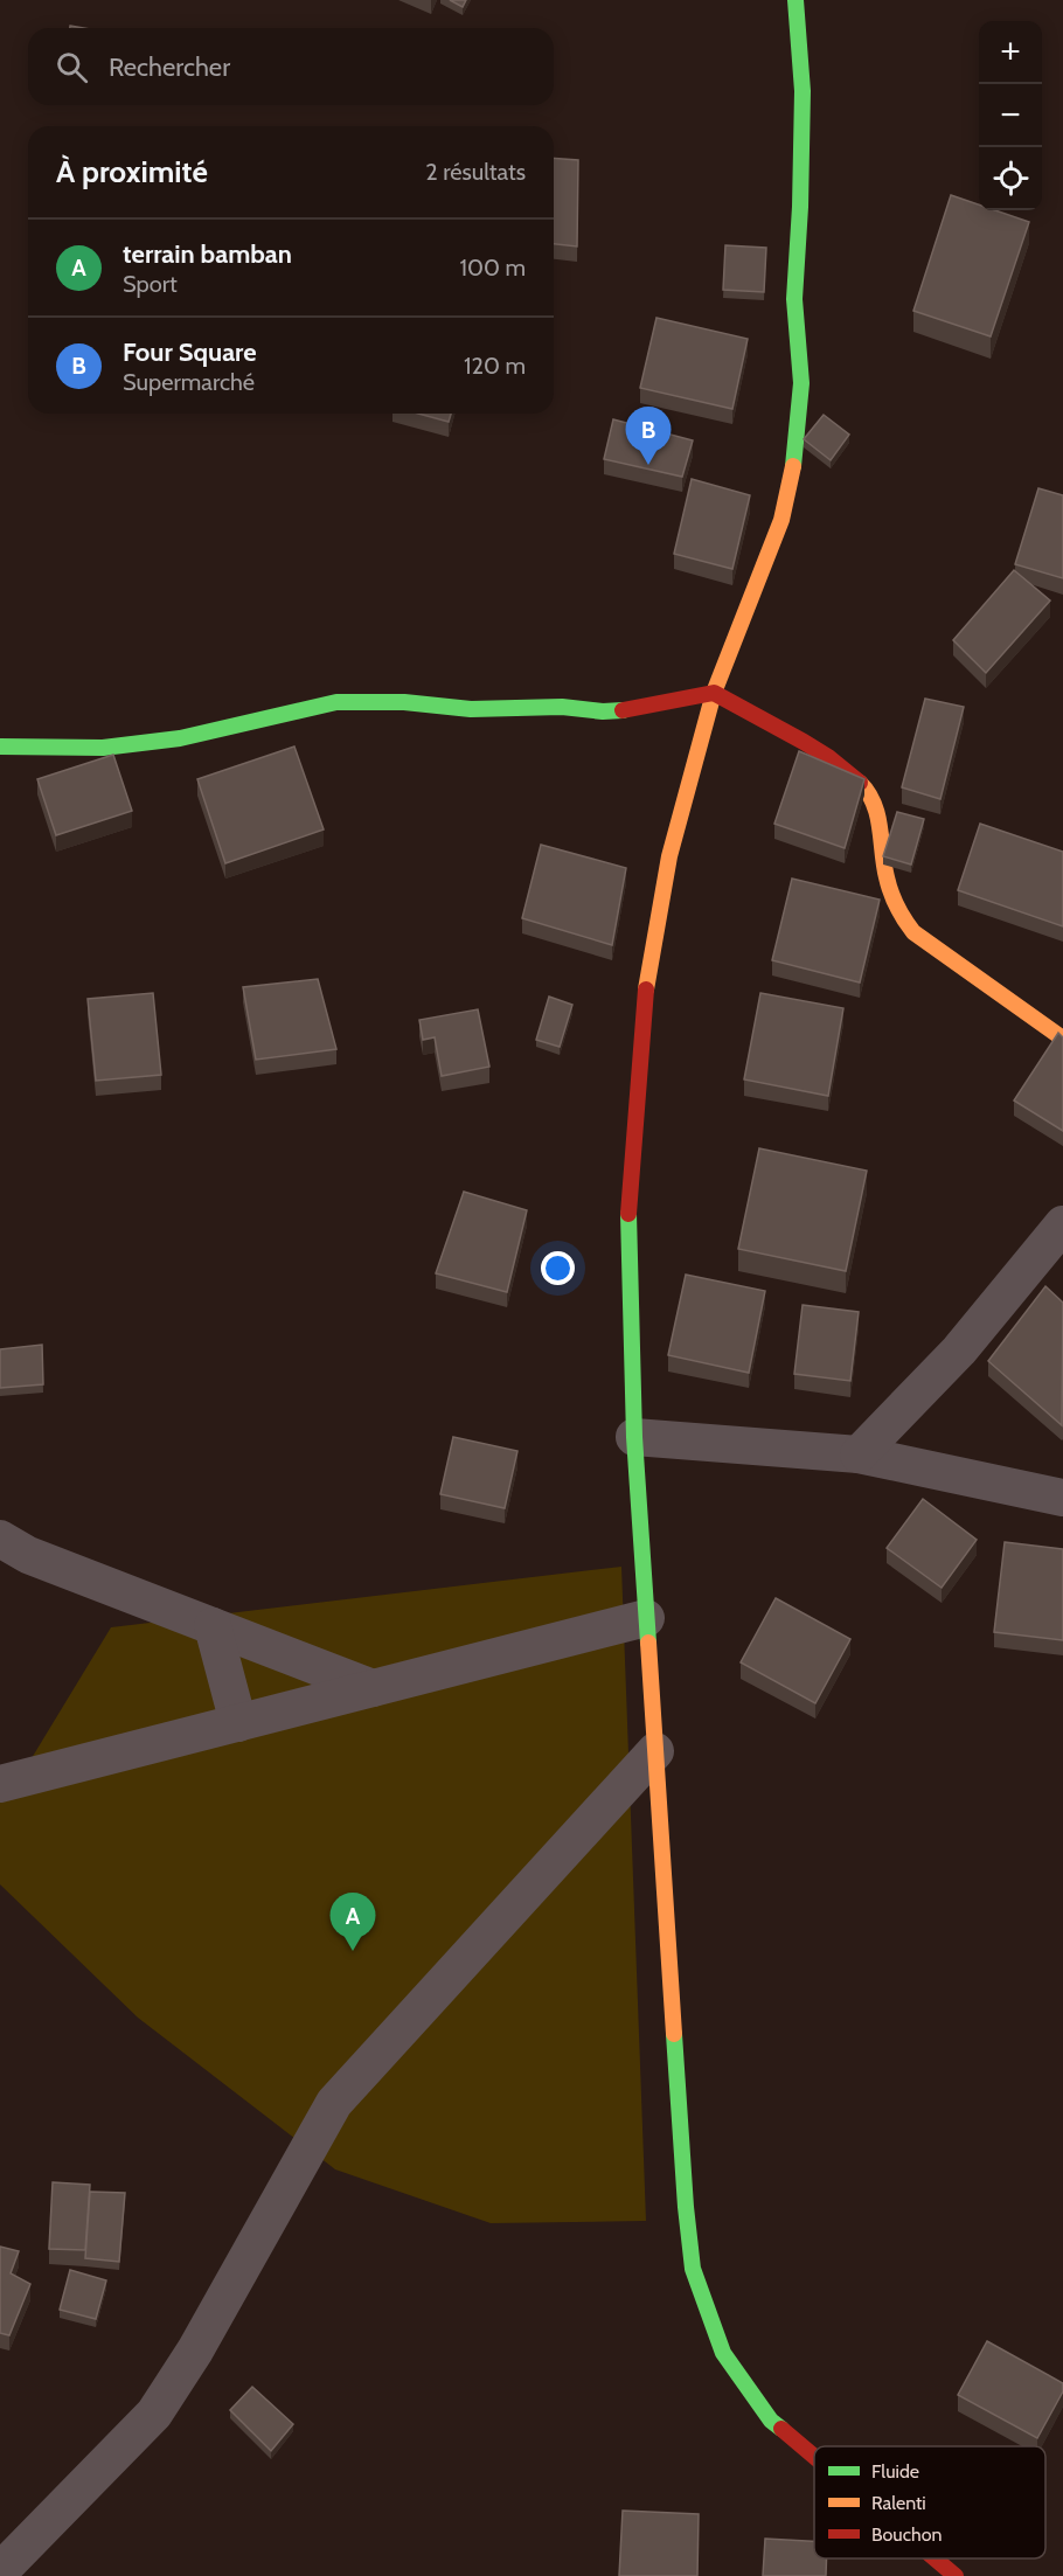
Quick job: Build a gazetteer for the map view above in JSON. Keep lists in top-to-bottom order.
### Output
{
  "legend": ["Fluide", "Ralenti", "Bouchon"],
  "page": {
    "map_buttons": ["+", "−"],
    "search": "Rechercher",
    "heading": ["À proximité", "2 résultats"],
    "list": [
      {
        "mark": "A",
        "name": "terrain bamban",
        "note": "Sport",
        "value": "100 m"
      },
      {
        "mark": "B",
        "name": "Four Square",
        "note": "Supermarché",
        "value": "120 m"
      }
    ],
    "pins": ["B", "A"]
  }
}
